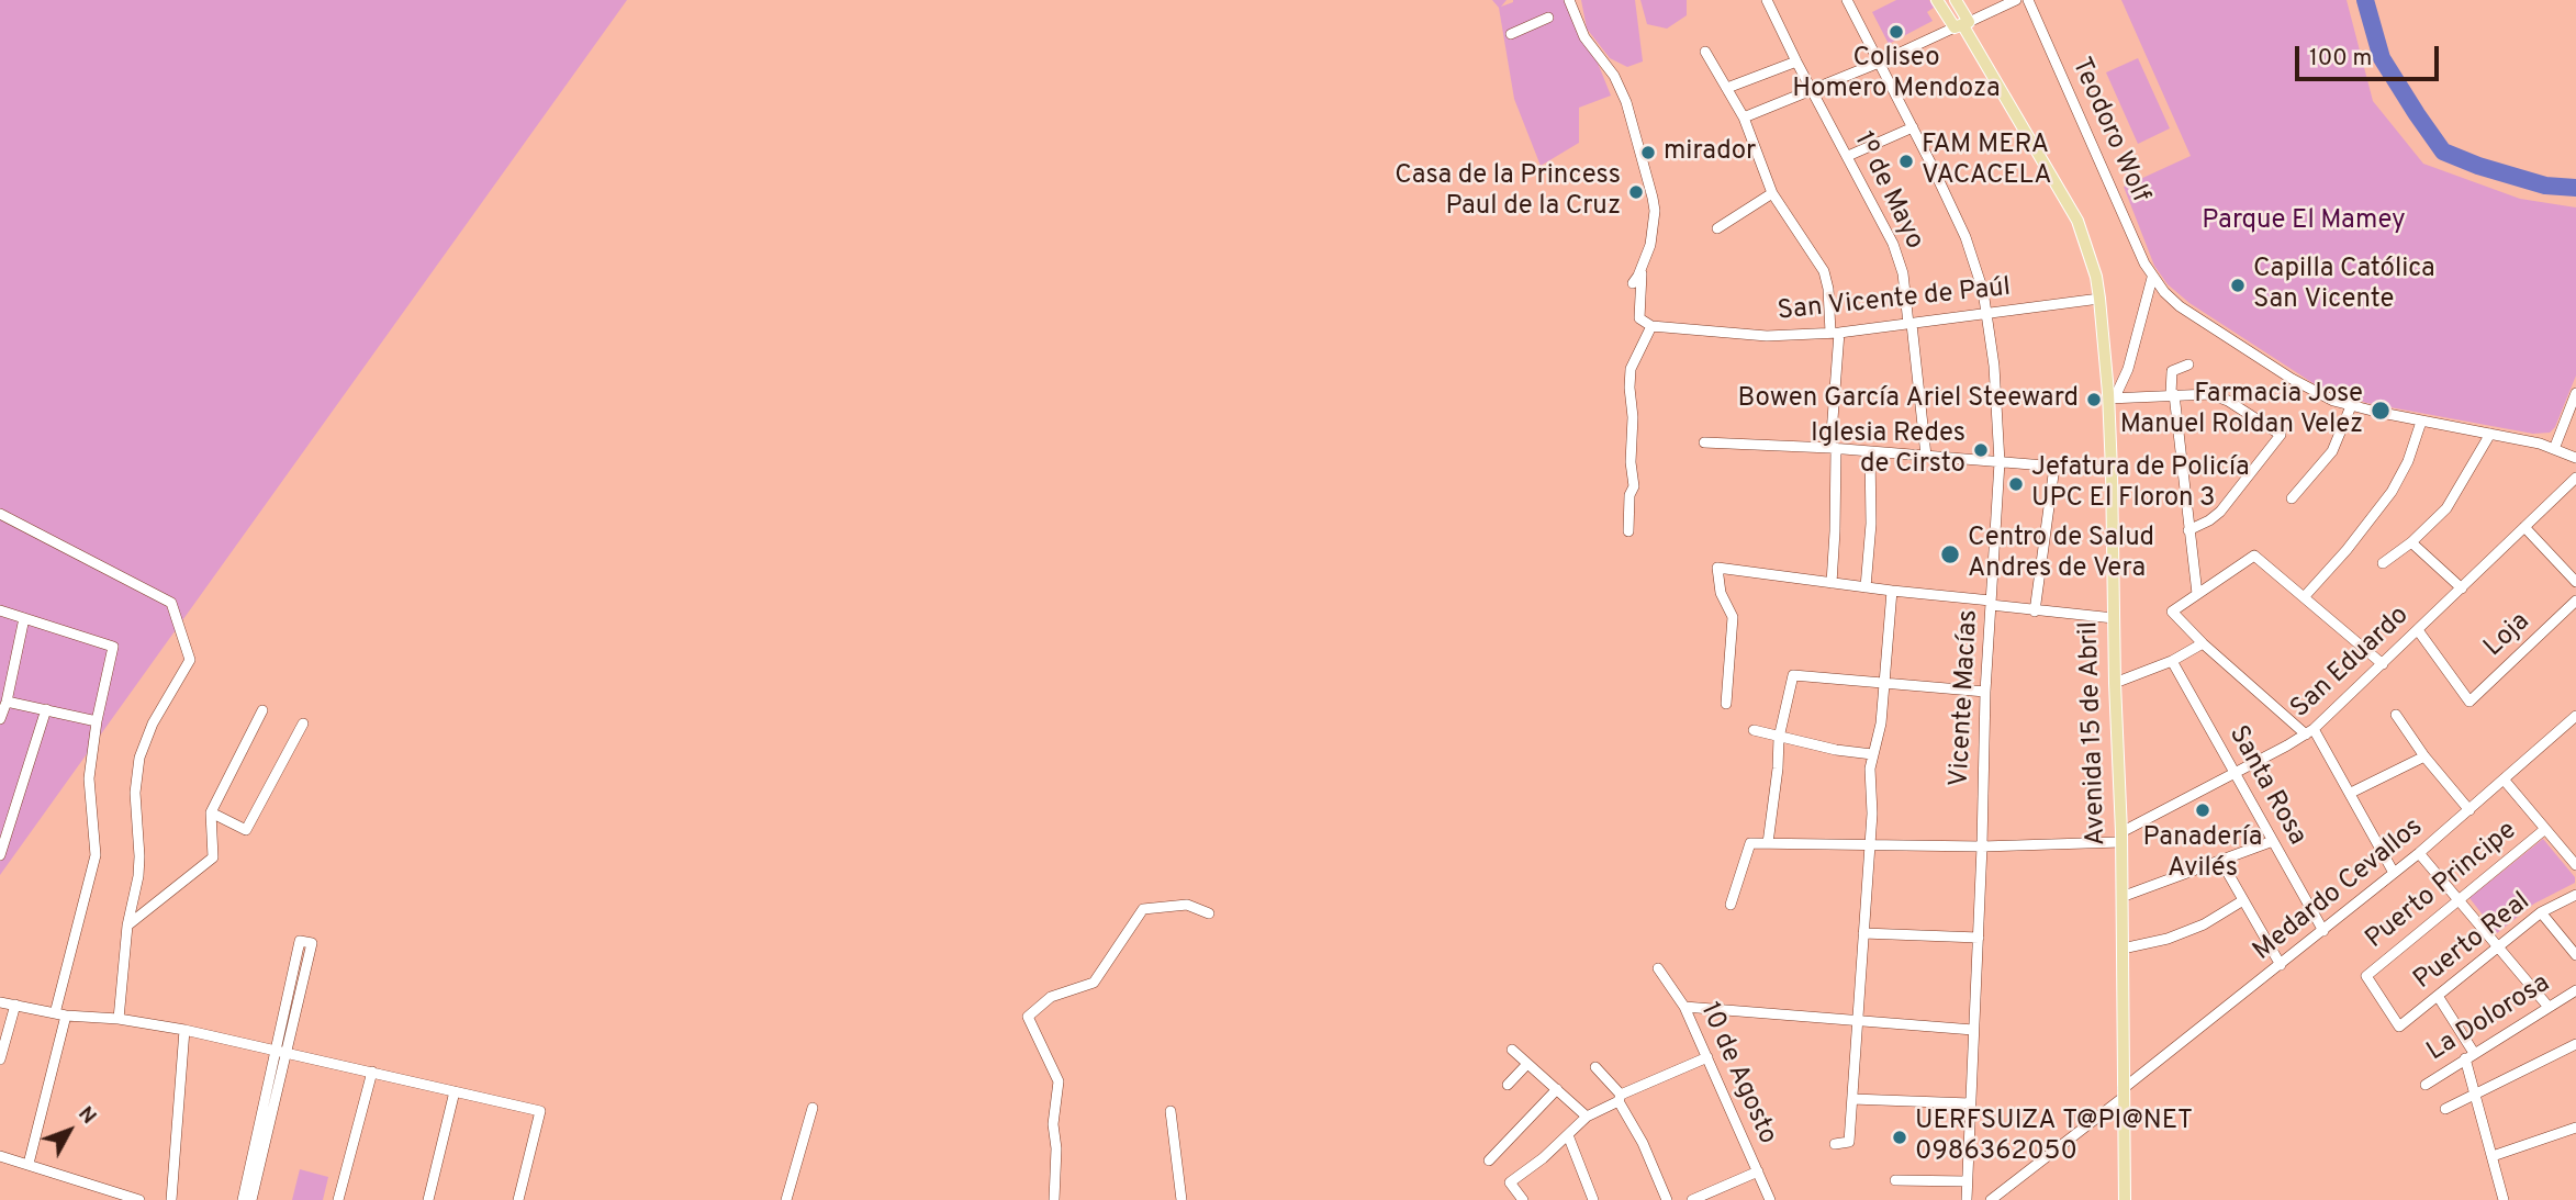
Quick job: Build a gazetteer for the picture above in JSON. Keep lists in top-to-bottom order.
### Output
{
  "streets": {
    "main road": ["Avenida 15 de Abril"],
    "street": [
      "Teodoro Wolf",
      "1º de Mayo",
      "San Vicente de Paúl",
      "Loja",
      "San Eduardo",
      "Vicente Macías",
      "Santa Rosa",
      "Puerto Principe",
      "Medardo Cevallos",
      "Puerto Real",
      "La Dolorosa",
      "10 de Agosto"
    ]
  },
  "crossings": [
    ["1º de Mayo", "San Vicente de Paúl"],
    ["San Vicente de Paúl", "Vicente Macías"],
    ["San Vicente de Paúl", "Avenida 15 de Abril"],
    ["Loja", "San Eduardo"],
    ["San Eduardo", "Vicente Macías"],
    ["San Eduardo", "Avenida 15 de Abril"],
    ["San Eduardo", "Santa Rosa"],
    ["Avenida 15 de Abril", "Medardo Cevallos"],
    ["Santa Rosa", "Medardo Cevallos"],
    ["Puerto Principe", "Puerto Real"]
  ],
  "parks": ["Parque El Mamey"],
  "places": [
    "Coliseo Homero Mendoza",
    "mirador",
    "FAM MERA VACACELA",
    "Casa de la Princess Paul de la Cruz",
    "Capilla Católica San Vicente",
    "Bowen García Ariel Steeward",
    "Farmacia Jose Manuel Roldan Velez",
    "Iglesia Redes de Cirsto",
    "Jefatura de Policía UPC El Floron 3",
    "Centro de Salud Andres de Vera",
    "Panadería Avilés",
    "UERFSUIZA T@PI@NET 0986362050"
  ],
  "scale_bar": "100 m",
  "north": "top right"
}
